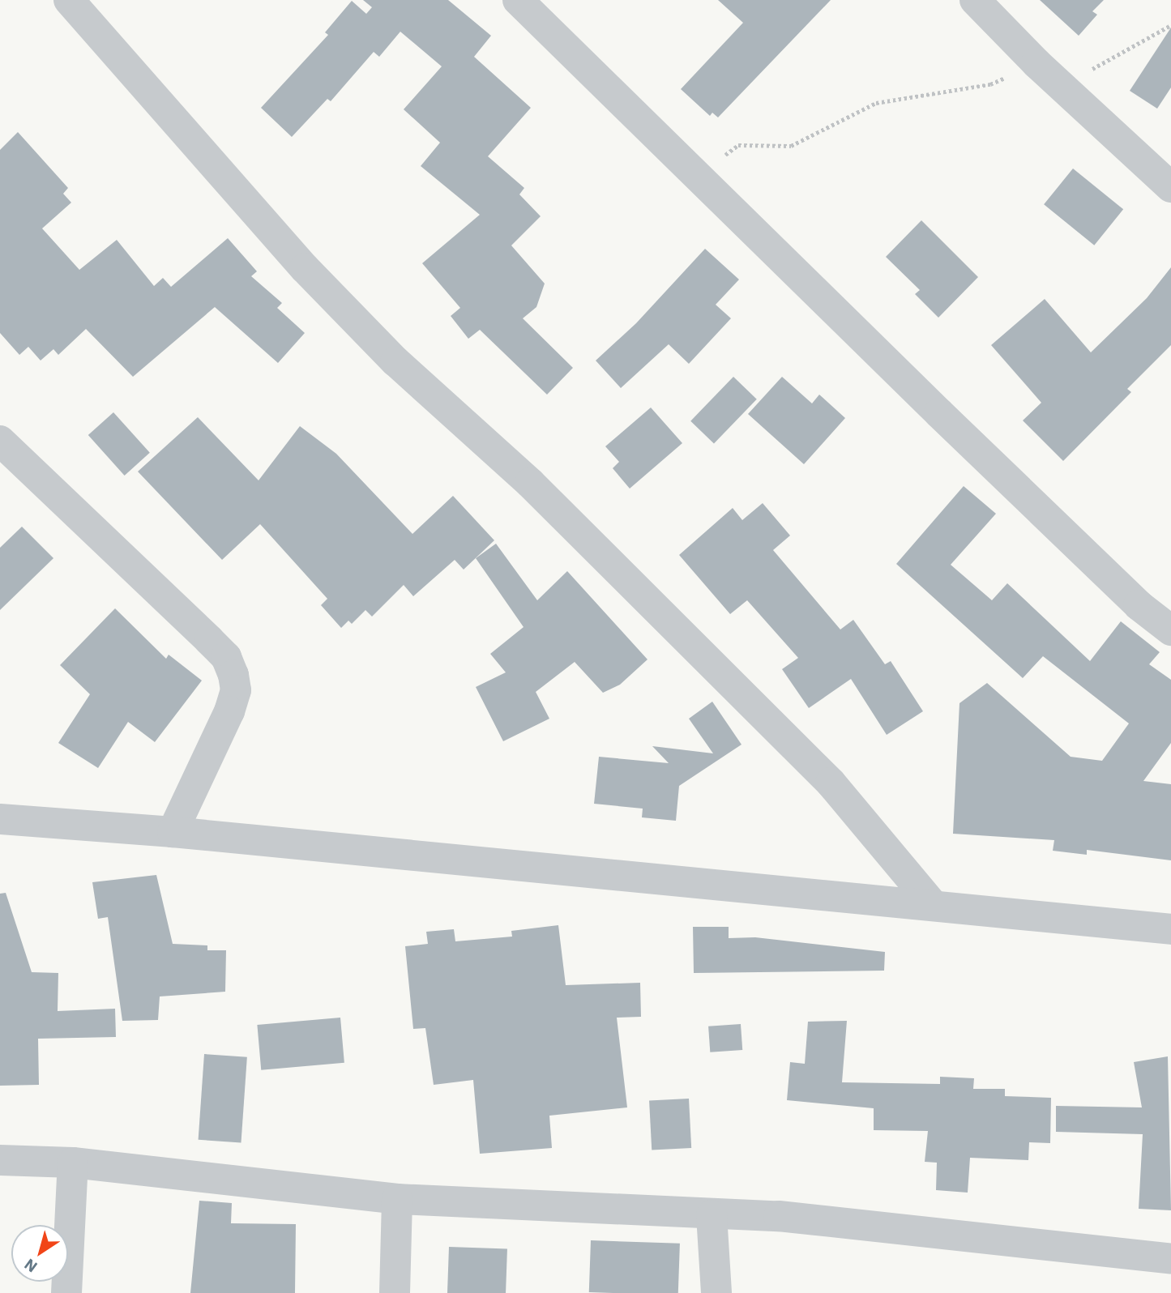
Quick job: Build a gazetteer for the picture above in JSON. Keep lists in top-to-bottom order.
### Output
{
  "north": "bottom left"
}
